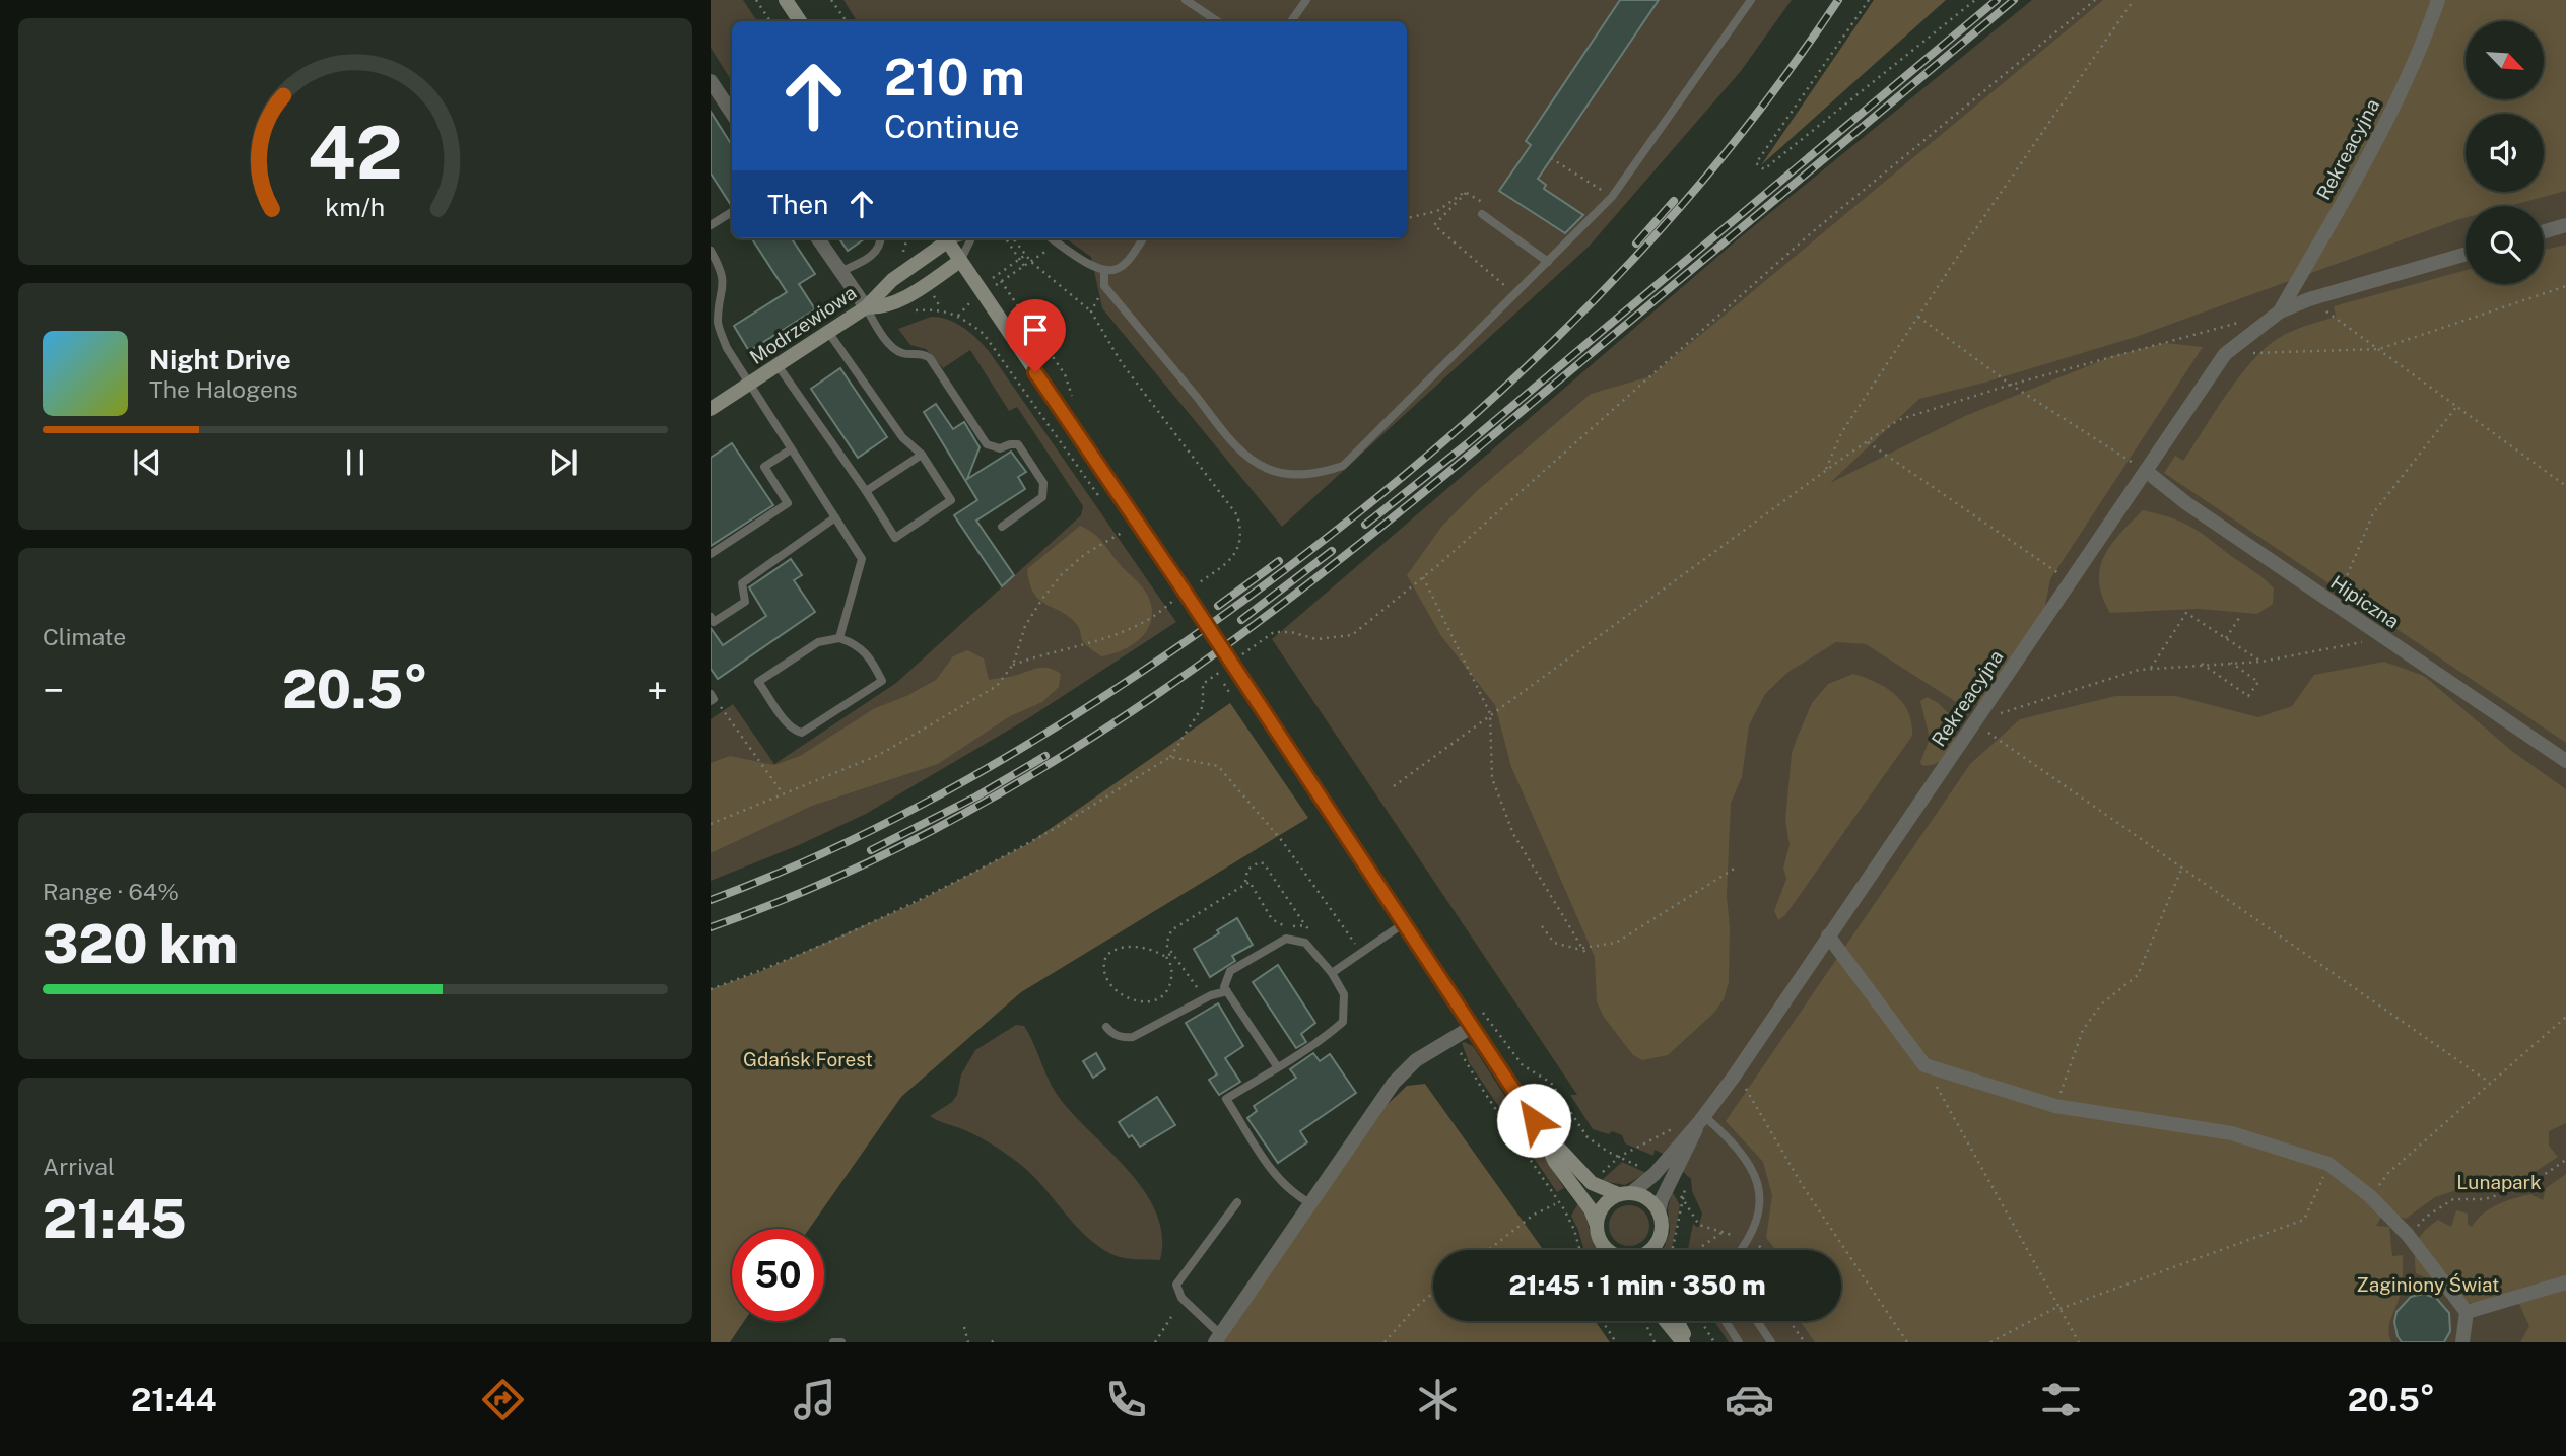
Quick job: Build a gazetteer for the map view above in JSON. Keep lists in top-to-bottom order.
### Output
{
  "streets": {
    "main road": ["Modrzewiowa"],
    "street": ["Rekreacyjna", "Hipiczna"]
  },
  "crossings": [
    ["Rekreacyjna", "Hipiczna"]
  ],
  "parks": ["Gdańsk Forest", "Lunapark", "Zaginiony Świat"],
  "north": "bottom right",
  "page": {
    "turn": ["210 m", "Continue"],
    "then": "Then",
    "song": ["Night Drive", "The Halogens"],
    "tile": [
      "Climate",
      ["Range · 64%", "320 km"],
      ["Arrival", "21:45"]
    ],
    "heat": ["−", "20.5°", "+"],
    "limit": "50",
    "trip": "21:45 · 1 min · 350 m",
    "tabs": ["21:44", "20.5°"],
    "gauge": ["42", "km/h"]
  }
}
